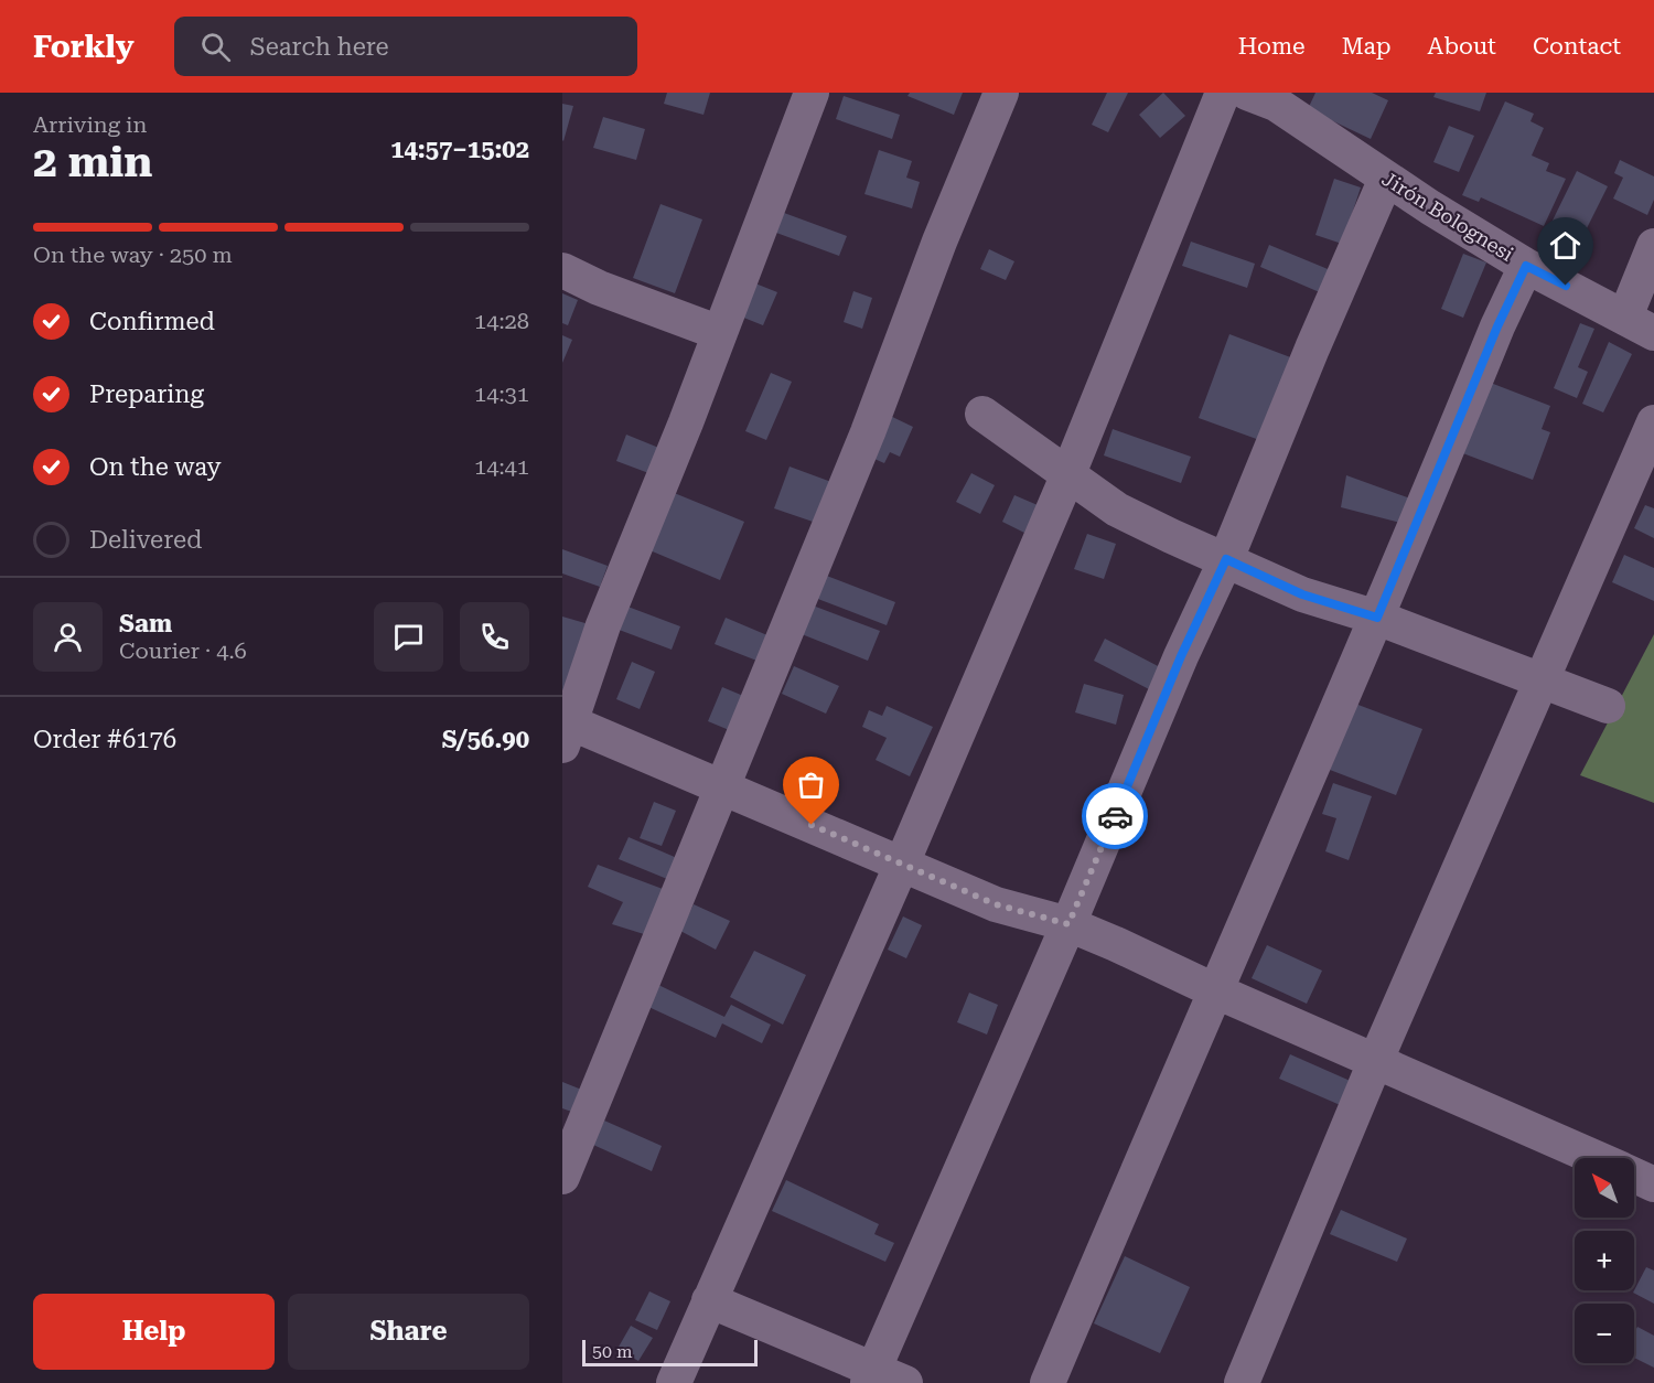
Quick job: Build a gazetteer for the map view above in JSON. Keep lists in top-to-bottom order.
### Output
{
  "streets": {
    "street": ["Jirón Bolognesi"]
  },
  "scale_bar": "50 m",
  "north": "top left",
  "page": {
    "header": "Forkly",
    "search": "Search here",
    "nav": [
      "Home",
      "Map",
      "About",
      "Contact"
    ],
    "heading": ["2 min", "Arriving in", "14:57–15:02"],
    "panel": [
      "Sam",
      "Courier · 4.6",
      "Order #6176",
      "S/56.90"
    ],
    "bar": "On the way · 250 m",
    "list": [
      ["Confirmed", "14:28"],
      ["Preparing", "14:31"],
      ["On the way", "14:41"],
      "Delivered"
    ],
    "map_buttons": ["+", "−"],
    "buttons": ["Help", "Share"],
    "scale": "50 m"
  }
}
